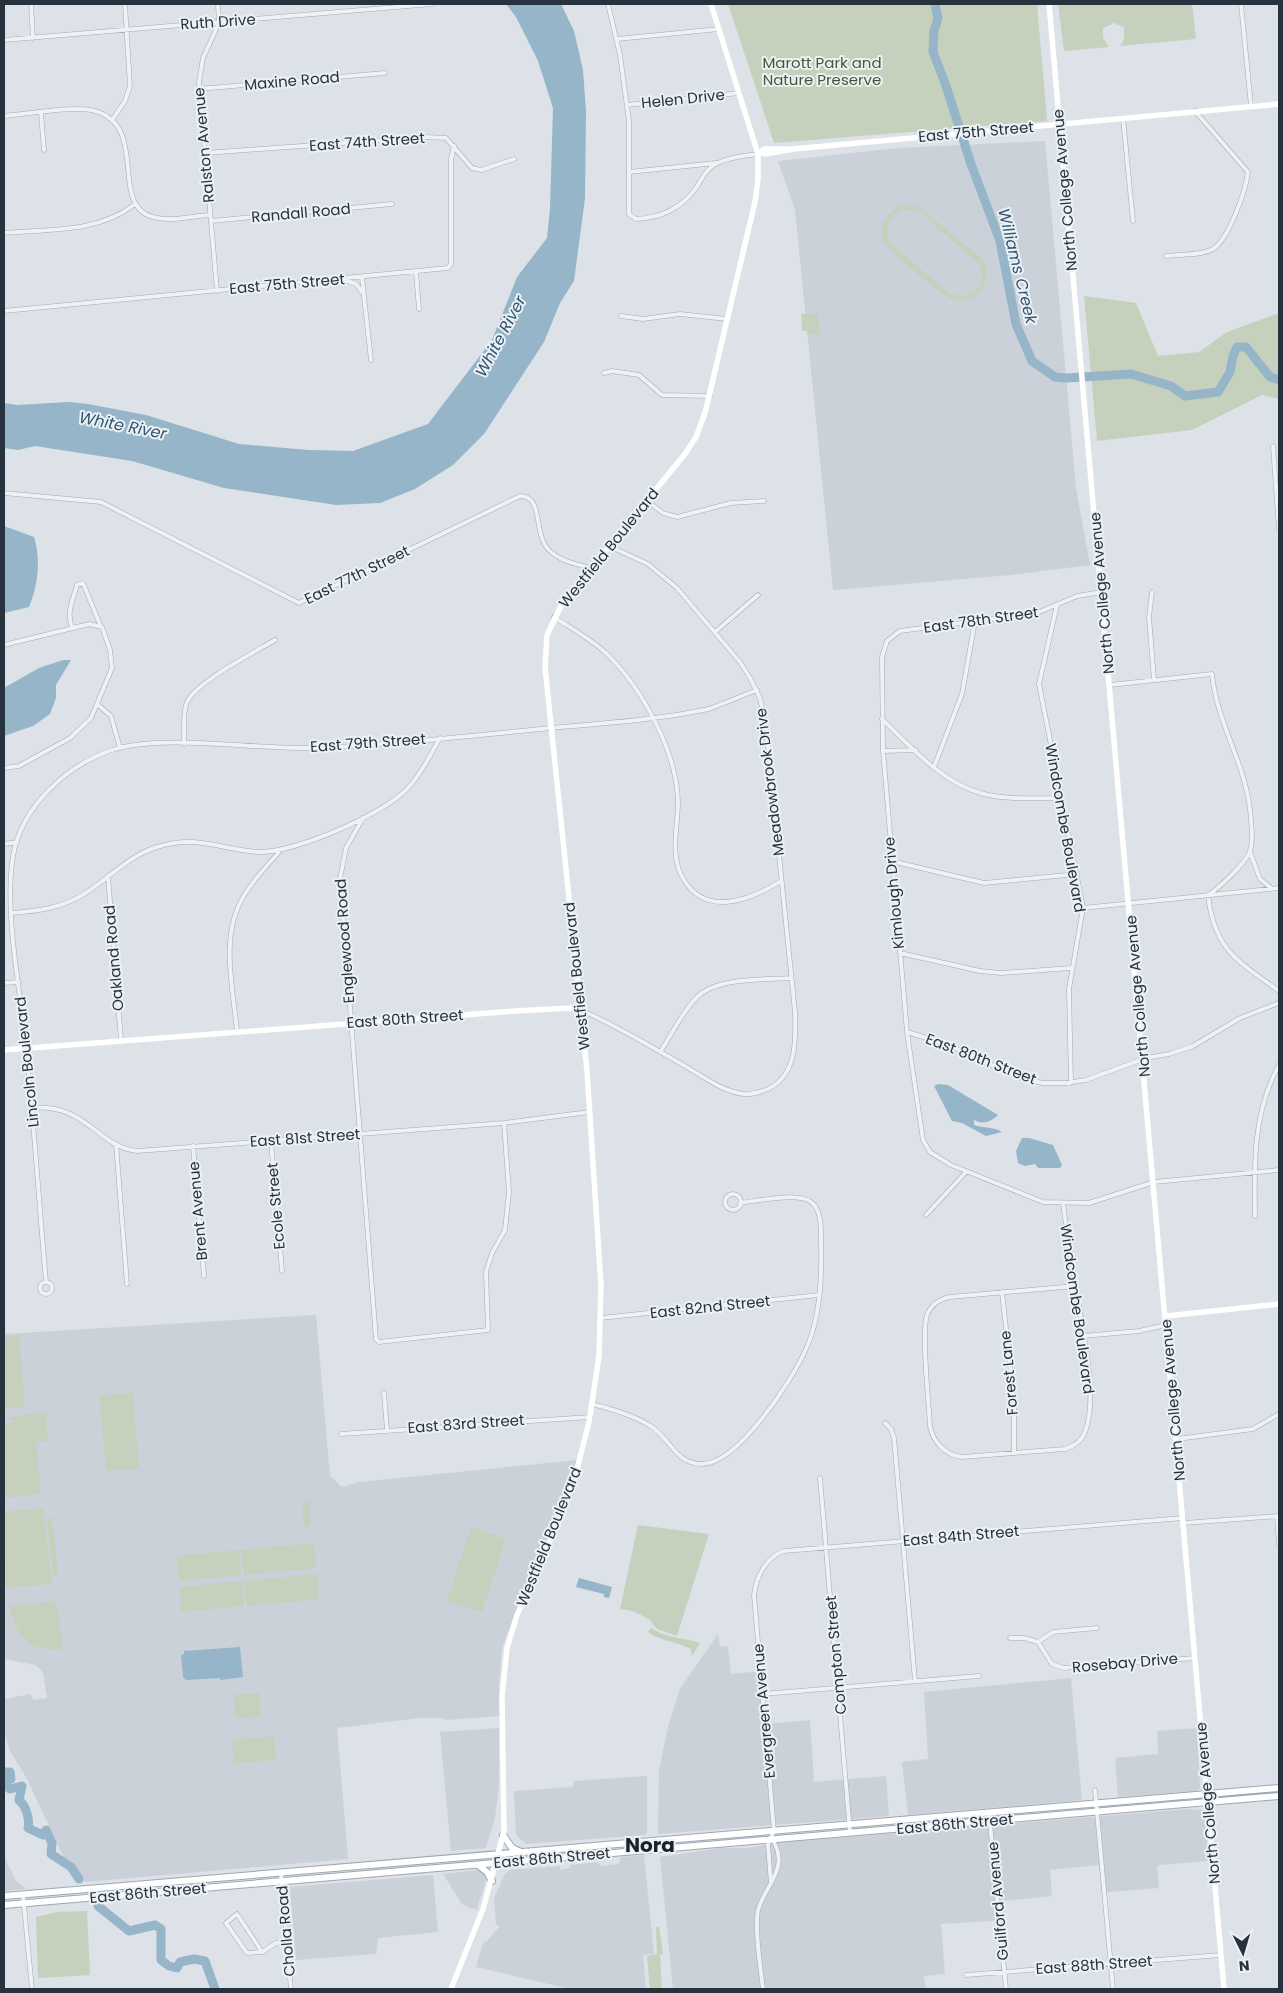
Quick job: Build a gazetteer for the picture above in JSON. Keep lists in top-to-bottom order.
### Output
{
  "streets": {
    "main road": ["East 86th Street"],
    "street": [
      "Ruth Drive",
      "Maxine Road",
      "Helen Drive",
      "East 75th Street",
      "East 74th Street",
      "Ralston Avenue",
      "North College Avenue",
      "Randall Road",
      "Westfield Boulevard",
      "East 77th Street",
      "East 78th Street",
      "East 79th Street",
      "Meadowbrook Drive",
      "Windcombe Boulevard",
      "Kimlough Drive",
      "Englewood Road",
      "Oakland Road",
      "East 80th Street",
      "Lincoln Boulevard",
      "East 81st Street",
      "Ecole Street",
      "Brent Avenue",
      "East 82nd Street",
      "Forest Lane",
      "East 83rd Street",
      "East 84th Street",
      "Compton Street",
      "Rosebay Drive",
      "Evergreen Avenue",
      "Guilford Avenue",
      "Cholla Road",
      "East 88th Street"
    ]
  },
  "crossings": [
    ["Ruth Drive", "Ralston Avenue"],
    ["Maxine Road", "Ralston Avenue"],
    ["Helen Drive", "Westfield Boulevard"],
    ["East 75th Street", "East 74th Street"],
    ["East 75th Street", "Ralston Avenue"],
    ["East 75th Street", "North College Avenue"],
    ["East 75th Street", "Westfield Boulevard"],
    ["East 74th Street", "Ralston Avenue"],
    ["Ralston Avenue", "Randall Road"],
    ["North College Avenue", "East 78th Street"],
    ["North College Avenue", "East 80th Street"],
    ["North College Avenue", "East 84th Street"],
    ["North College Avenue", "Rosebay Drive"],
    ["North College Avenue", "East 86th Street"],
    ["North College Avenue", "East 88th Street"],
    ["Westfield Boulevard", "East 77th Street"],
    ["Westfield Boulevard", "East 79th Street"],
    ["Westfield Boulevard", "Meadowbrook Drive"],
    ["Westfield Boulevard", "East 80th Street"],
    ["Westfield Boulevard", "East 81st Street"],
    ["Westfield Boulevard", "East 82nd Street"],
    ["Westfield Boulevard", "East 83rd Street"],
    ["Westfield Boulevard", "East 86th Street"],
    ["East 78th Street", "Windcombe Boulevard"],
    ["East 78th Street", "Kimlough Drive"],
    ["East 79th Street", "Meadowbrook Drive"],
    ["East 79th Street", "Lincoln Boulevard"],
    ["Meadowbrook Drive", "East 80th Street"],
    ["Windcombe Boulevard", "East 80th Street"],
    ["Windcombe Boulevard", "Forest Lane"],
    ["Kimlough Drive", "East 80th Street"],
    ["Englewood Road", "East 80th Street"],
    ["Englewood Road", "East 81st Street"],
    ["Oakland Road", "East 80th Street"],
    ["East 80th Street", "Lincoln Boulevard"],
    ["Lincoln Boulevard", "East 81st Street"],
    ["East 81st Street", "Ecole Street"],
    ["East 81st Street", "Brent Avenue"],
    ["East 84th Street", "Compton Street"],
    ["East 84th Street", "Evergreen Avenue"],
    ["Compton Street", "East 86th Street"],
    ["Evergreen Avenue", "East 86th Street"],
    ["East 86th Street", "Guilford Avenue"],
    ["East 86th Street", "Cholla Road"],
    ["Guilford Avenue", "East 88th Street"]
  ],
  "districts": ["Nora"],
  "water": ["Williams Creek", "White River"],
  "parks": ["Marott Park and Nature Preserve"],
  "north": "bottom"
}
